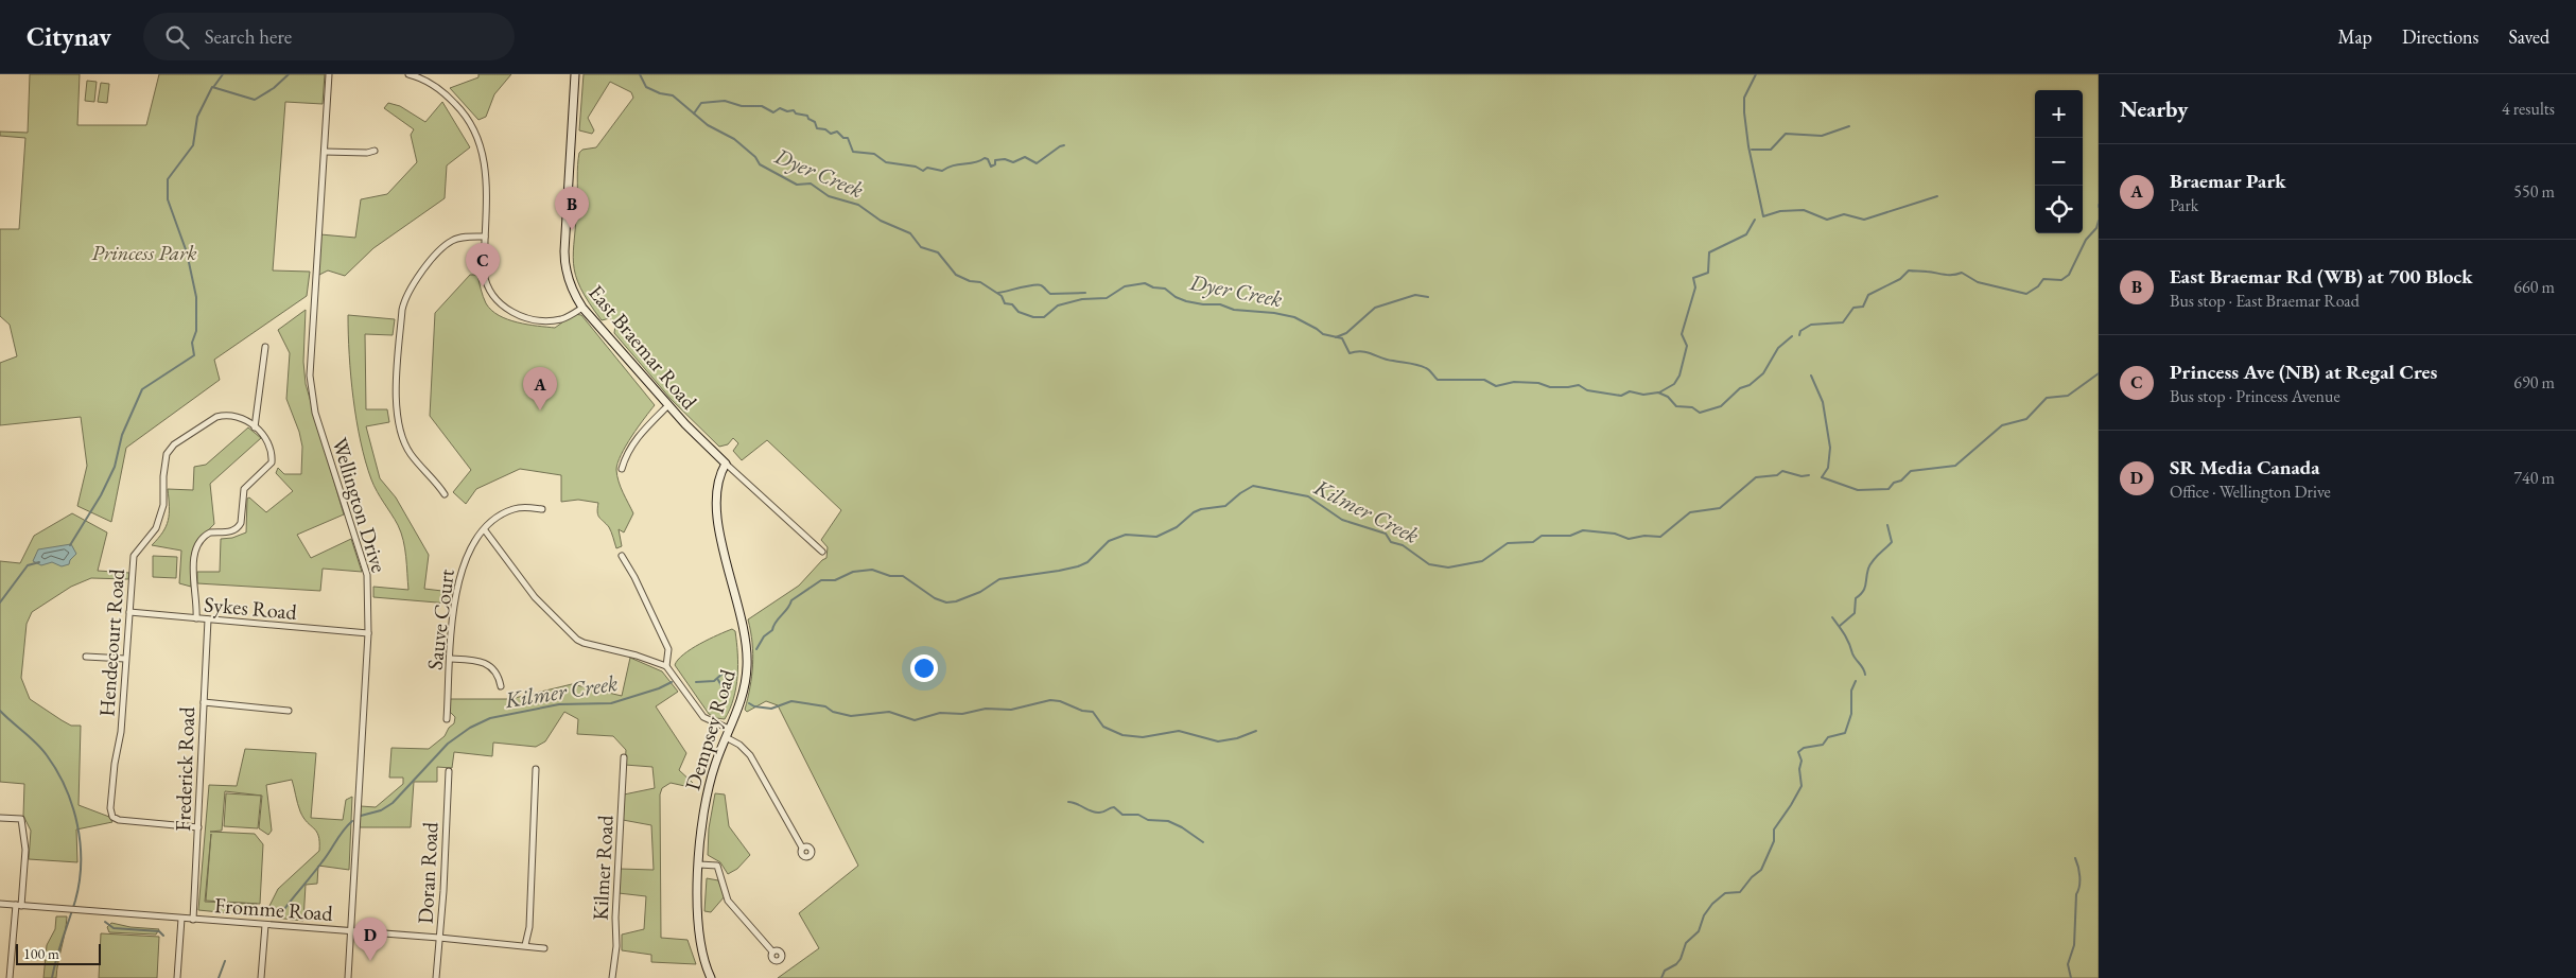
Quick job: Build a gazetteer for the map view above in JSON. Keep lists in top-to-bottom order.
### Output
{
  "streets": {
    "street": [
      "East Braemar Road",
      "Wellington Drive",
      "Sykes Road",
      "Sauve Court",
      "Hendecourt Road",
      "Dempsey Road",
      "Frederick Road",
      "Kilmer Road",
      "Doran Road",
      "Fromme Road"
    ]
  },
  "crossings": [
    ["East Braemar Road", "Dempsey Road"],
    ["Wellington Drive", "Sykes Road"],
    ["Wellington Drive", "Fromme Road"],
    ["Sykes Road", "Hendecourt Road"],
    ["Sykes Road", "Frederick Road"],
    ["Hendecourt Road", "Frederick Road"],
    ["Frederick Road", "Fromme Road"],
    ["Doran Road", "Fromme Road"]
  ],
  "water": ["Dyer Creek", "Kilmer Creek"],
  "parks": ["Princess Park"],
  "scale_bar": "100 m",
  "page": {
    "header": "Citynav",
    "search": "Search here",
    "nav": ["Map", "Directions", "Saved"],
    "heading": ["Nearby", "4 results"],
    "map_buttons": ["+", "−"],
    "list": [
      {
        "mark": "A",
        "name": "Braemar Park",
        "note": "Park",
        "value": "550 m"
      },
      {
        "mark": "B",
        "name": "East Braemar Rd (WB) at 700 Block",
        "note": "Bus stop · East Braemar Road",
        "value": "660 m"
      },
      {
        "mark": "C",
        "name": "Princess Ave (NB) at Regal Cres",
        "note": "Bus stop · Princess Avenue",
        "value": "690 m"
      },
      {
        "mark": "D",
        "name": "SR Media Canada",
        "note": "Office · Wellington Drive",
        "value": "740 m"
      }
    ],
    "pins": [
      "B",
      "C",
      "A",
      "D"
    ],
    "scale": "100 m"
  }
}
